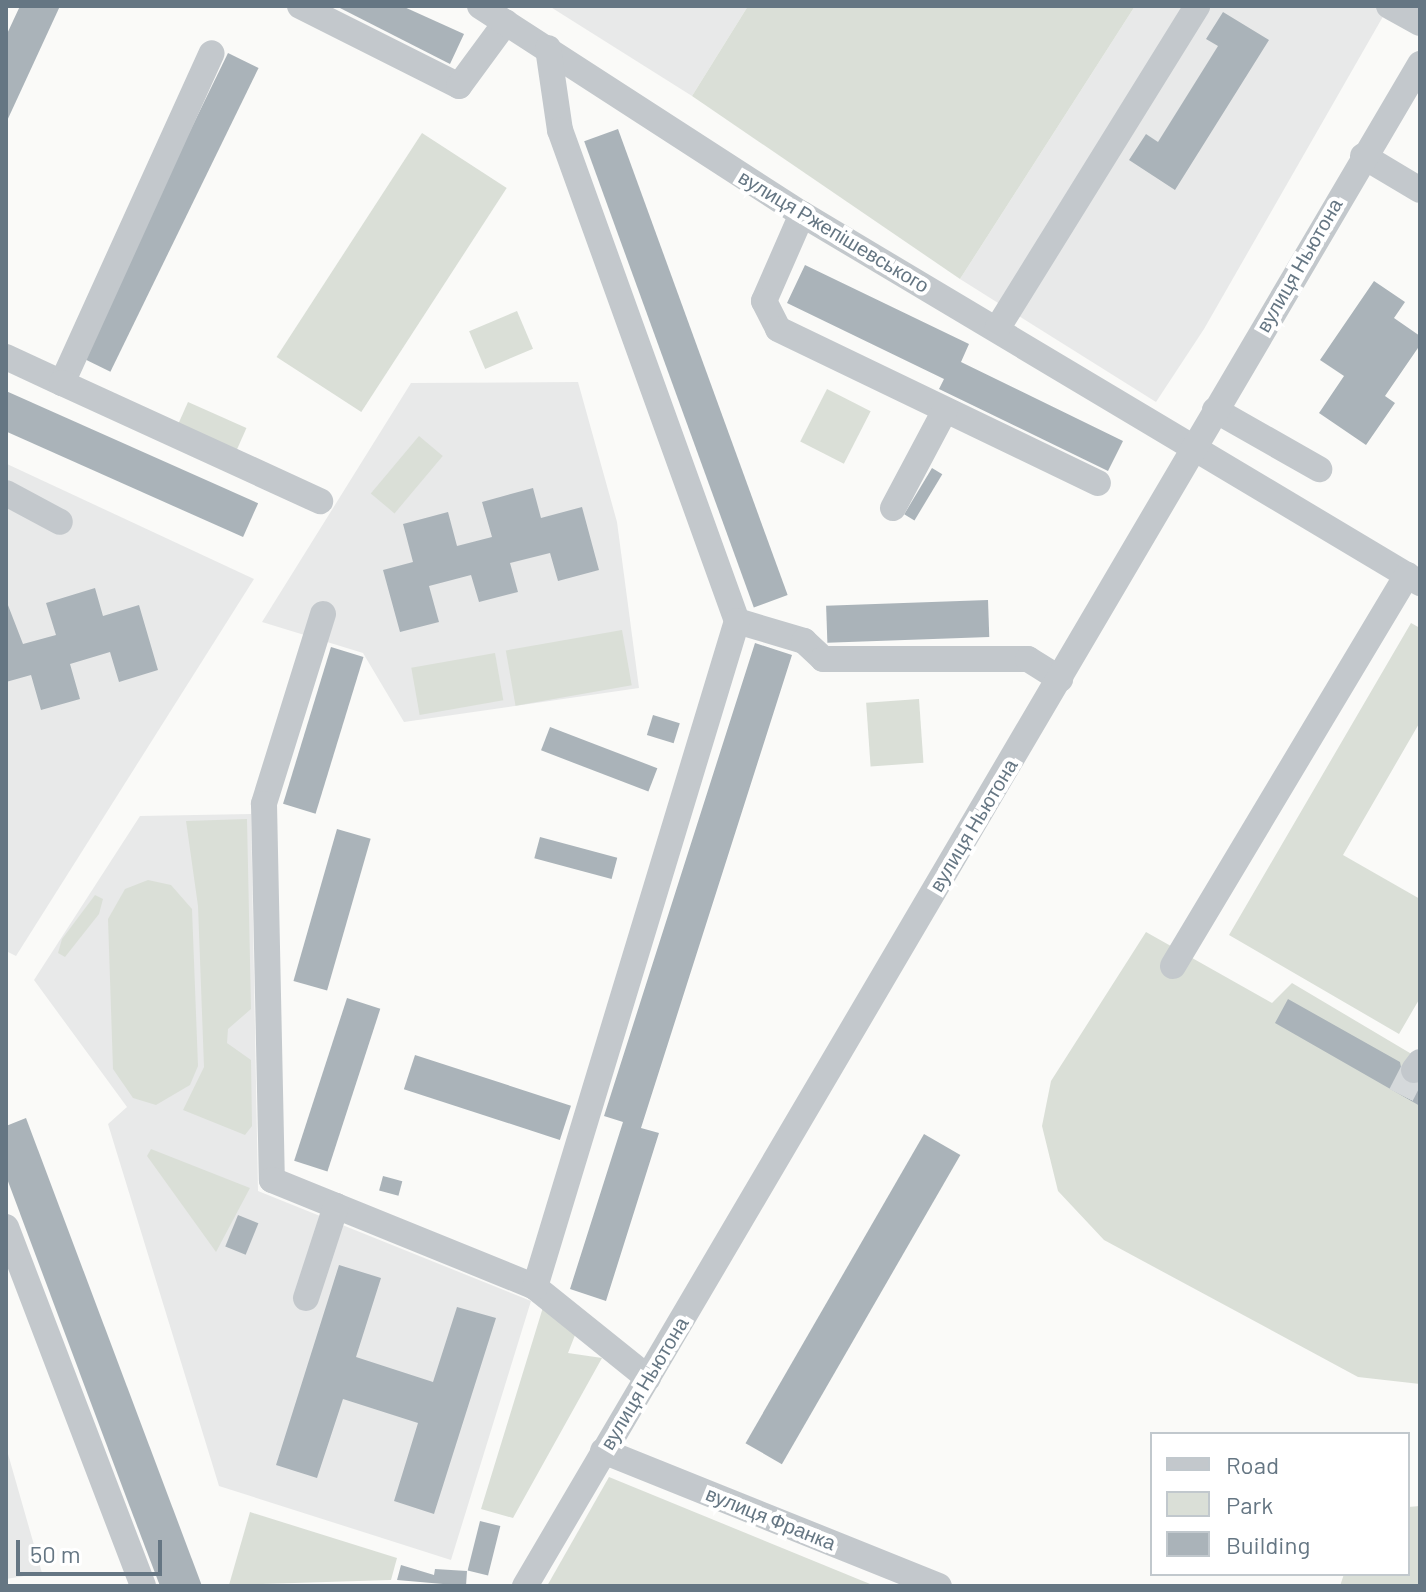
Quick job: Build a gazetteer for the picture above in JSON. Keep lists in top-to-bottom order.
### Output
{
  "streets": {
    "street": ["вулиця Ржепішевського", "вулиця Ньютона", "вулиця Франка"]
  },
  "crossings": [
    ["вулиця Ржепішевського", "вулиця Ньютона"],
    ["вулиця Ньютона", "вулиця Франка"]
  ],
  "legend": ["Road", "Park", "Building"],
  "scale_bar": "50 m"
}
